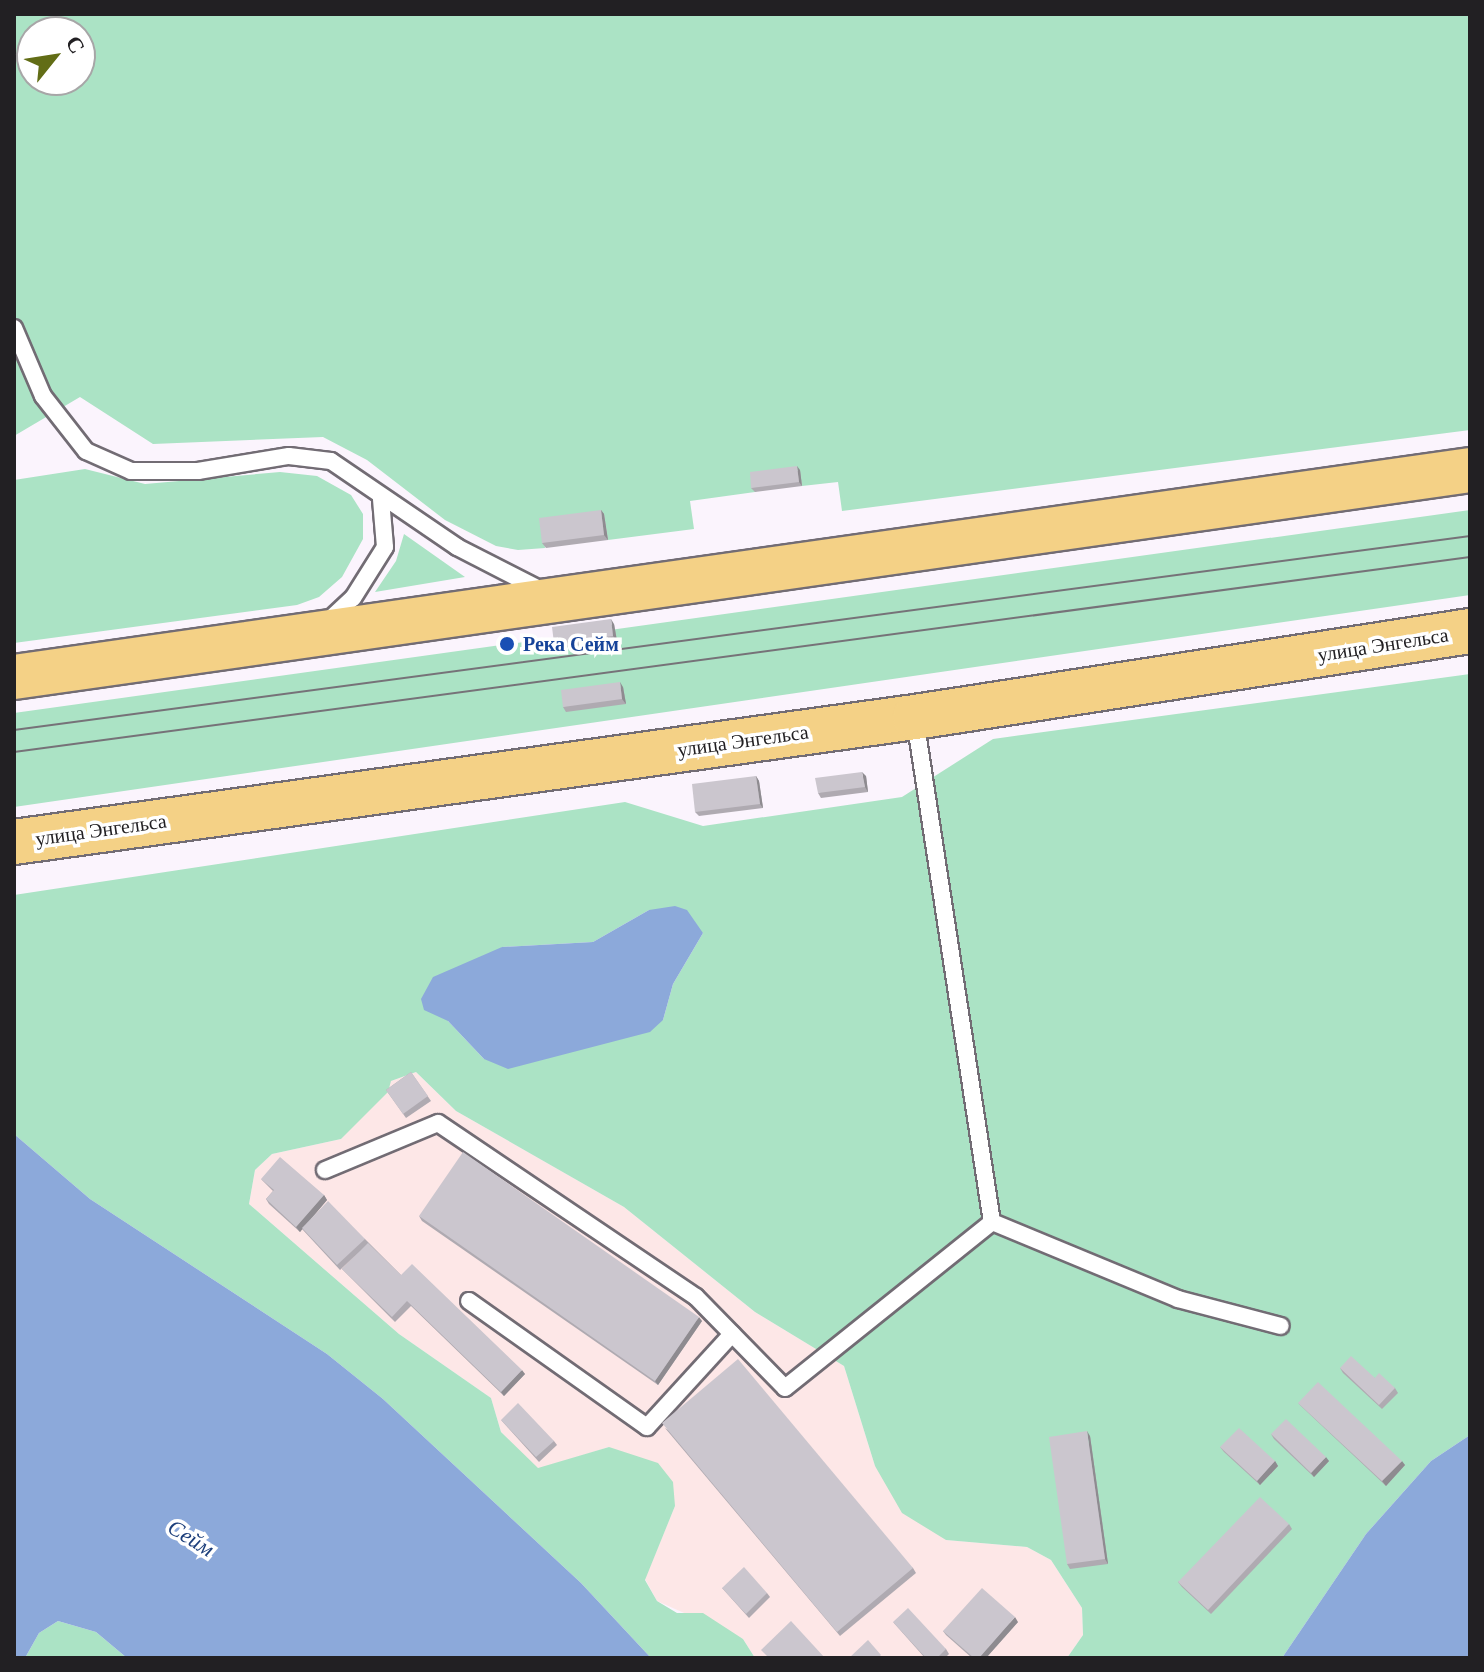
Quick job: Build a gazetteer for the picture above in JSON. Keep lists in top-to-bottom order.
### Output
{
  "streets": {
    "main road": ["улица Энгельса"]
  },
  "water": ["Сейм"],
  "places": ["Река Сейм"],
  "north": "top right"
}
